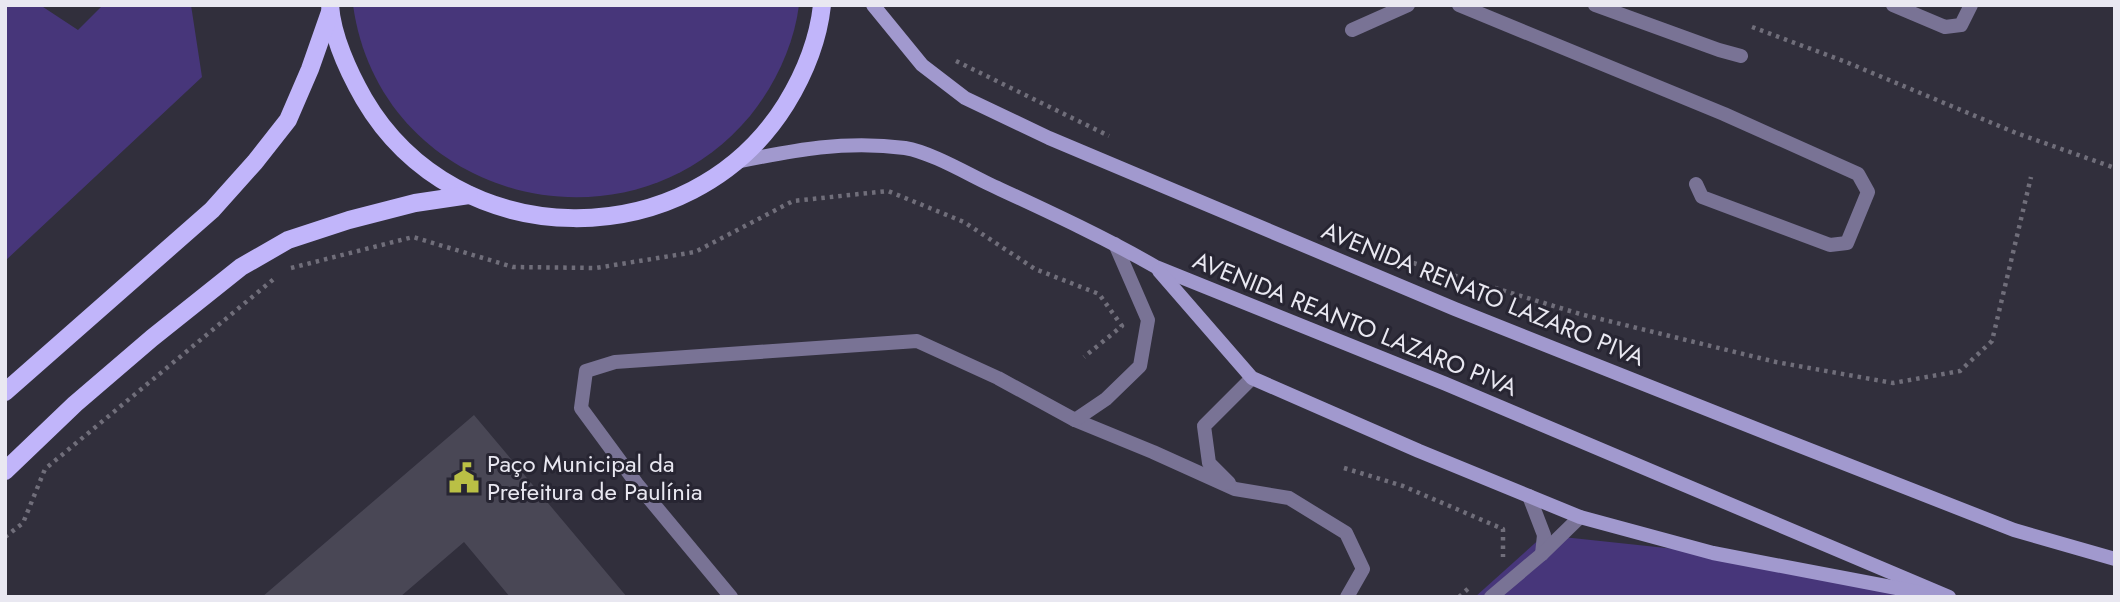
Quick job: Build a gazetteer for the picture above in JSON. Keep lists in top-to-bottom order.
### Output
{
  "streets": {
    "main road": ["AVENIDA RENATO LAZARO PIVA", "AVENIDA REANTO LAZARO PIVA"]
  },
  "places": {
    "public building": ["Paço Municipal da Prefeitura de Paulínia"]
  }
}
